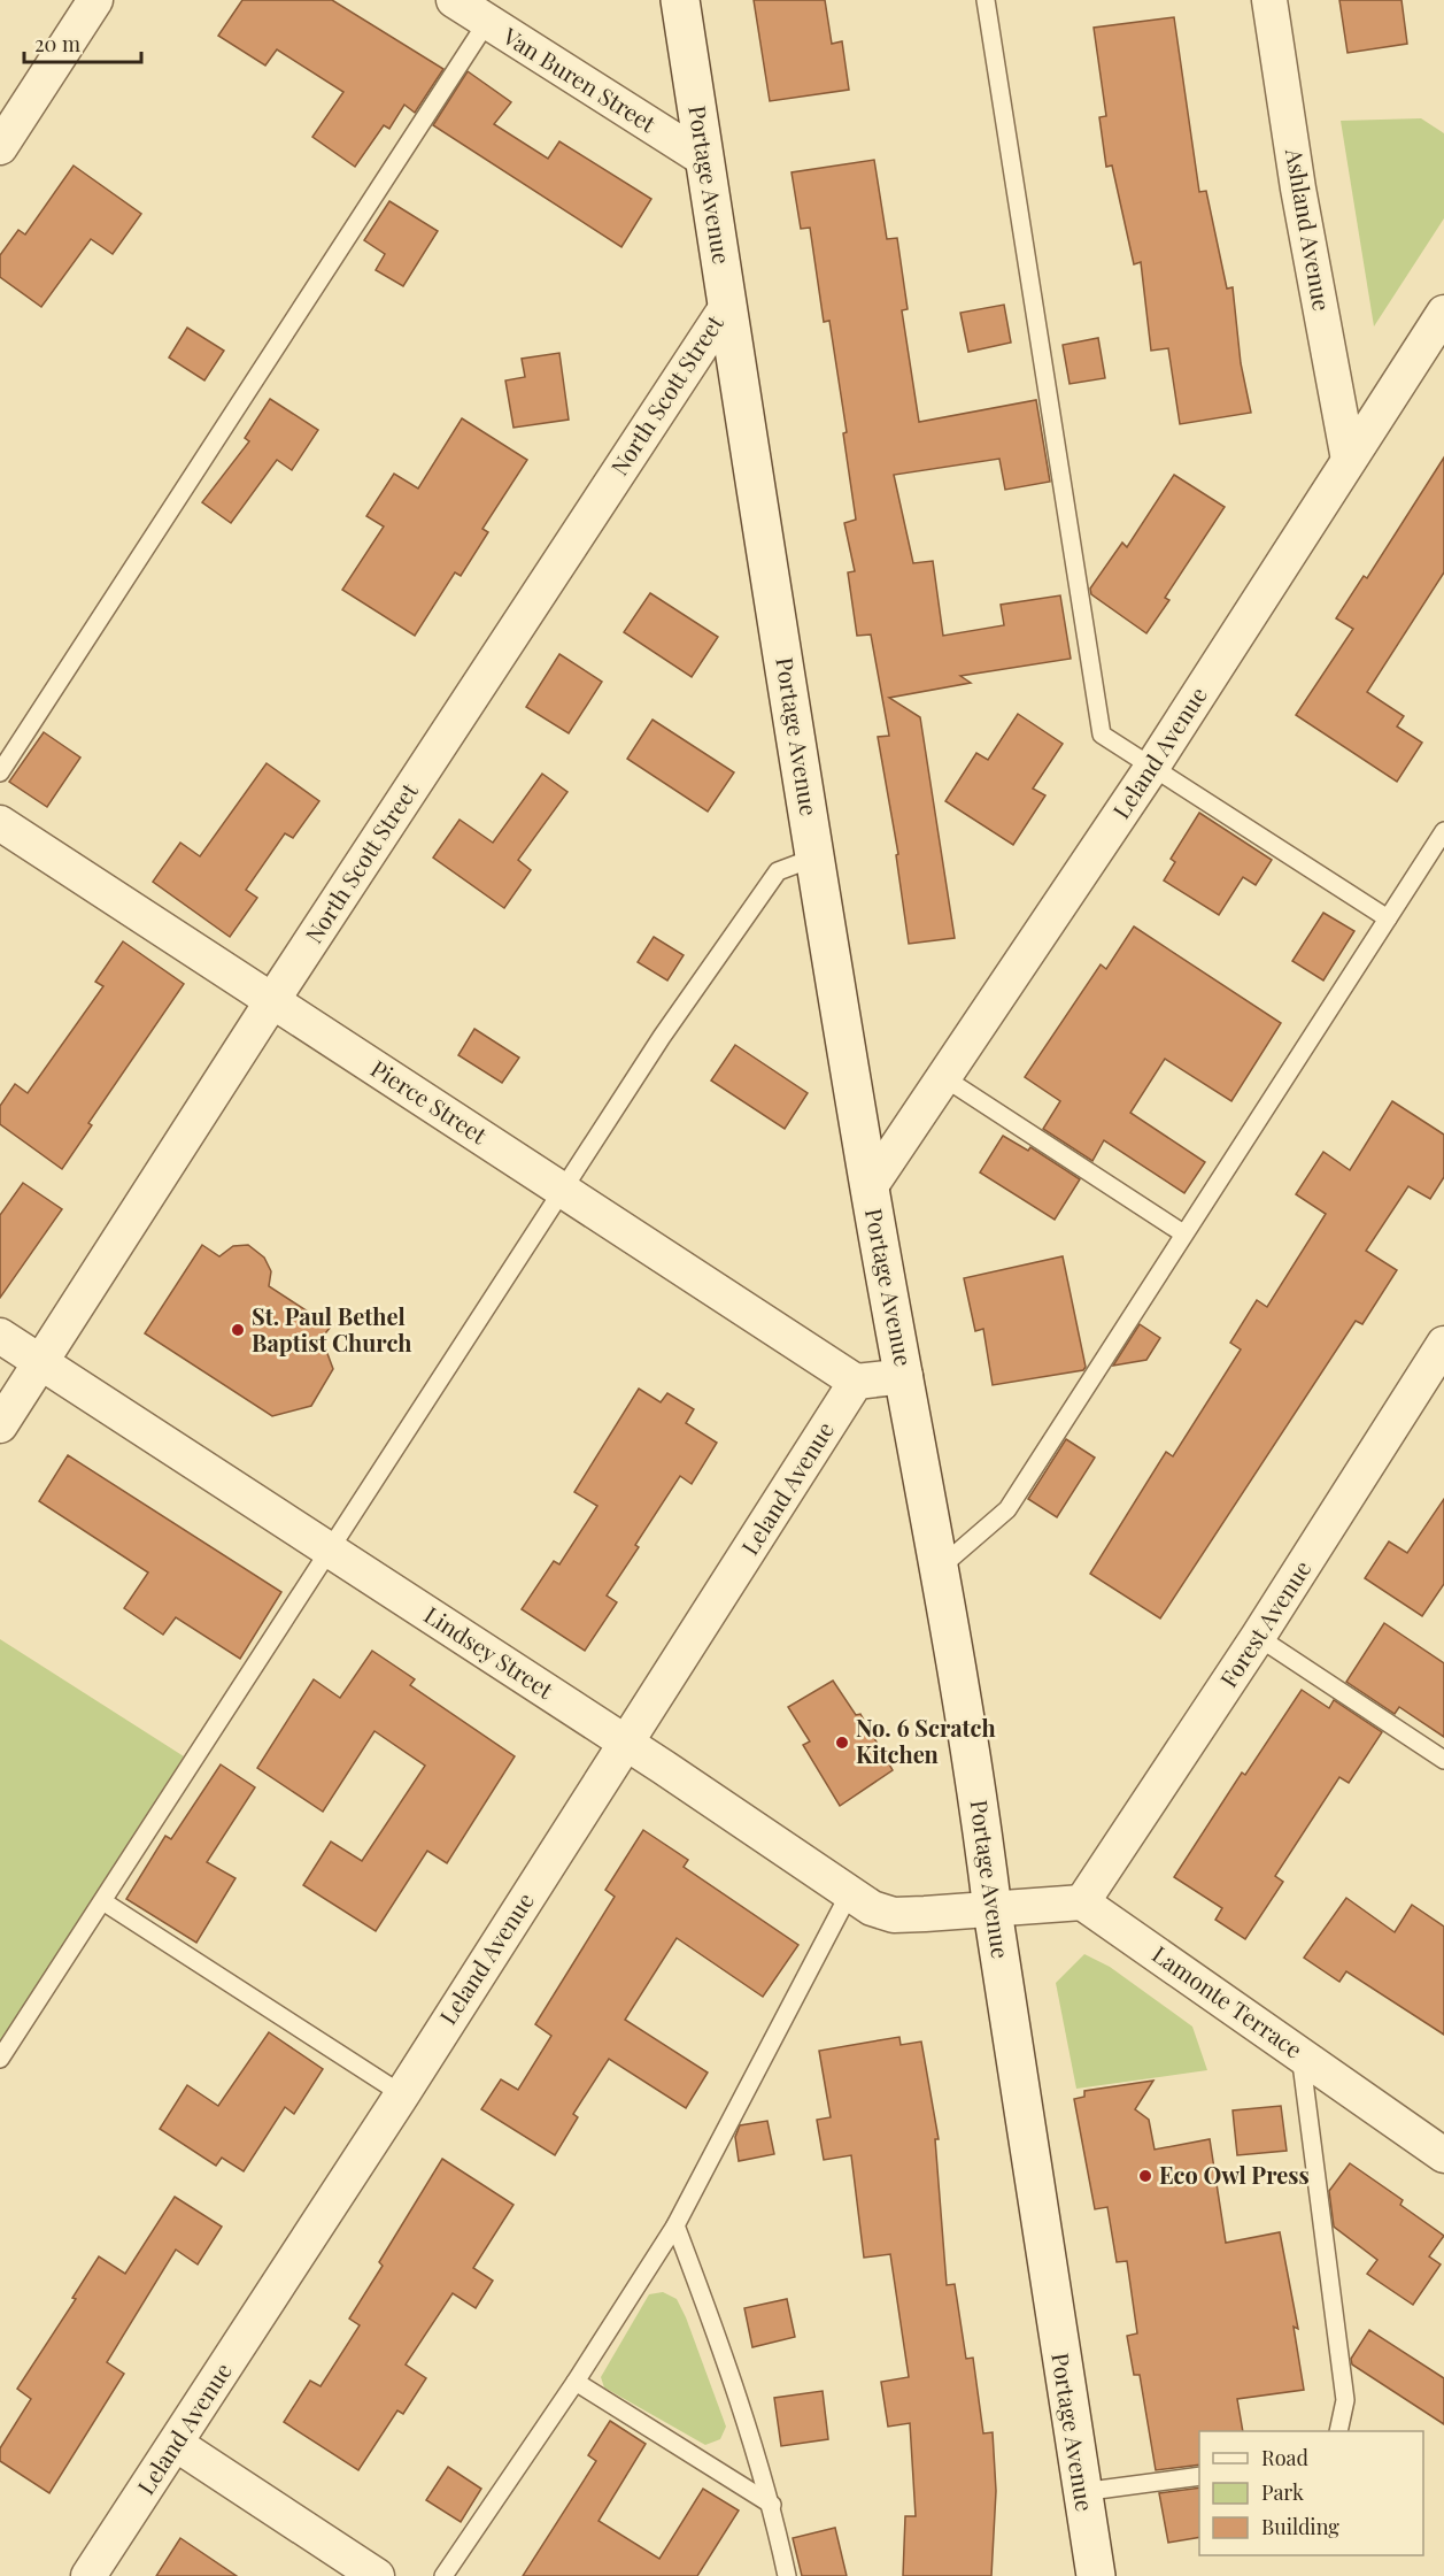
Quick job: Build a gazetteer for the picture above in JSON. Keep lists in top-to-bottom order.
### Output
{
  "streets": {
    "main road": ["Portage Avenue"],
    "street": [
      "Van Buren Street",
      "Ashland Avenue",
      "North Scott Street",
      "Leland Avenue",
      "Pierce Street",
      "Forest Avenue",
      "Lindsey Street",
      "Lamonte Terrace"
    ]
  },
  "crossings": [
    ["Van Buren Street", "Portage Avenue"],
    ["Portage Avenue", "North Scott Street"],
    ["Portage Avenue", "Leland Avenue"],
    ["Portage Avenue", "Lindsey Street"],
    ["Ashland Avenue", "Leland Avenue"],
    ["North Scott Street", "Pierce Street"],
    ["North Scott Street", "Lindsey Street"],
    ["Leland Avenue", "Pierce Street"],
    ["Leland Avenue", "Lindsey Street"],
    ["Forest Avenue", "Lamonte Terrace"]
  ],
  "places": ["St. Paul Bethel Baptist Church", "No. 6 Scratch Kitchen", "Eco Owl Press"],
  "legend": ["Road", "Park", "Building"],
  "scale_bar": "20 m"
}
